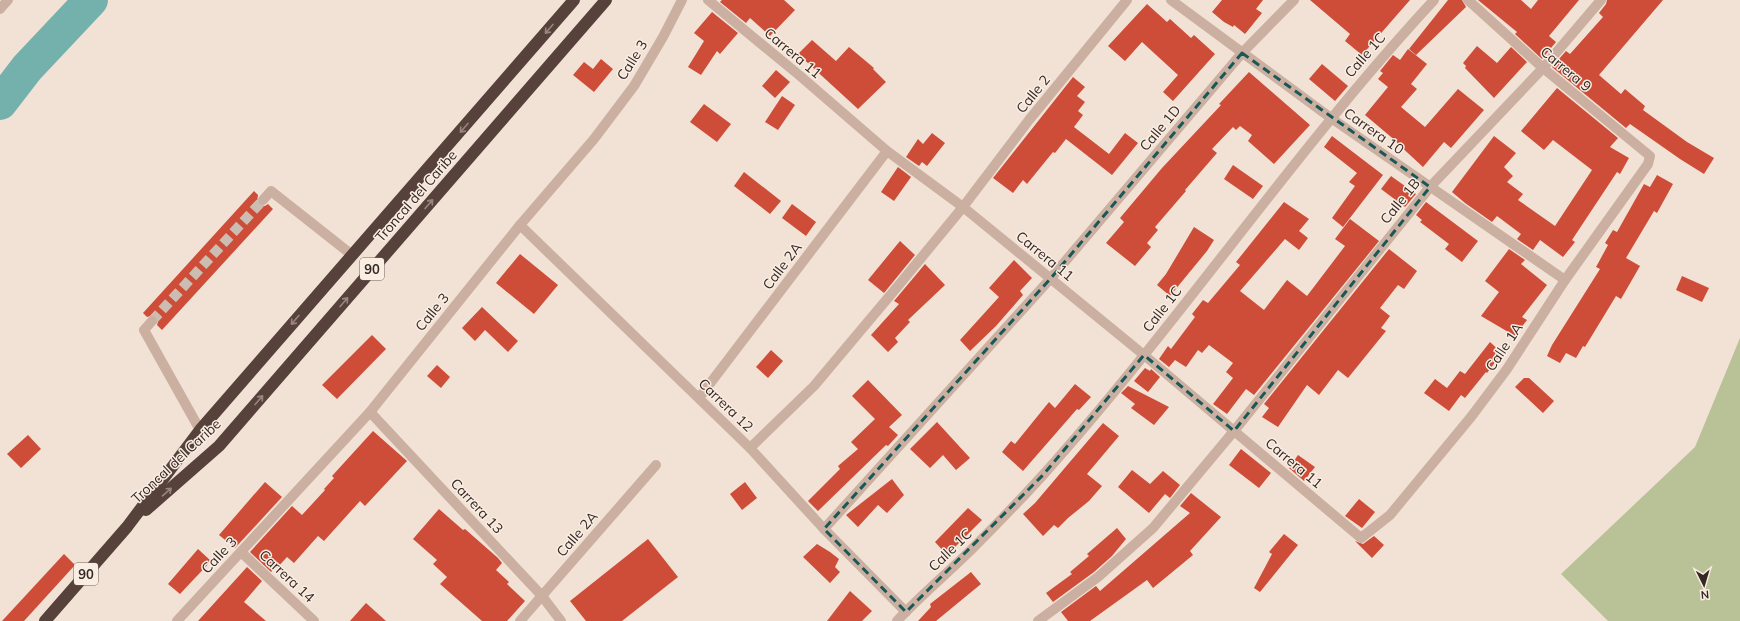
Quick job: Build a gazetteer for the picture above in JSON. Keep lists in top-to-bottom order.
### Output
{
  "streets": {
    "highway": ["Troncal del Caribe", "90"],
    "street": [
      "Carrera 11",
      "Calle 1C",
      "Calle 3",
      "Carrera 9",
      "Calle 2",
      "Calle 1D",
      "Carrera 10",
      "Calle 1B",
      "Calle 2A",
      "Calle 1A",
      "Carrera 12",
      "Carrera 13",
      "Carrera 14"
    ]
  },
  "crossings": [
    ["Carrera 11", "Calle 1C"],
    ["Carrera 11", "Calle 2"],
    ["Carrera 11", "Calle 1D"],
    ["Carrera 11", "Calle 1B"],
    ["Carrera 11", "Calle 2A"],
    ["Carrera 11", "Calle 1A"],
    ["Calle 1C", "Carrera 10"],
    ["Calle 1C", "Carrera 12"],
    ["Calle 3", "Carrera 12"],
    ["Calle 3", "Carrera 13"],
    ["Calle 3", "Carrera 14"],
    ["Carrera 9", "Calle 1B"],
    ["Carrera 9", "Calle 1A"],
    ["Calle 2", "Carrera 12"],
    ["Calle 1D", "Carrera 10"],
    ["Calle 1D", "Carrera 12"],
    ["Carrera 10", "Calle 1B"],
    ["Carrera 10", "Calle 1A"],
    ["Calle 2A", "Carrera 12"],
    ["Calle 2A", "Carrera 13"]
  ],
  "north": "bottom"
}
